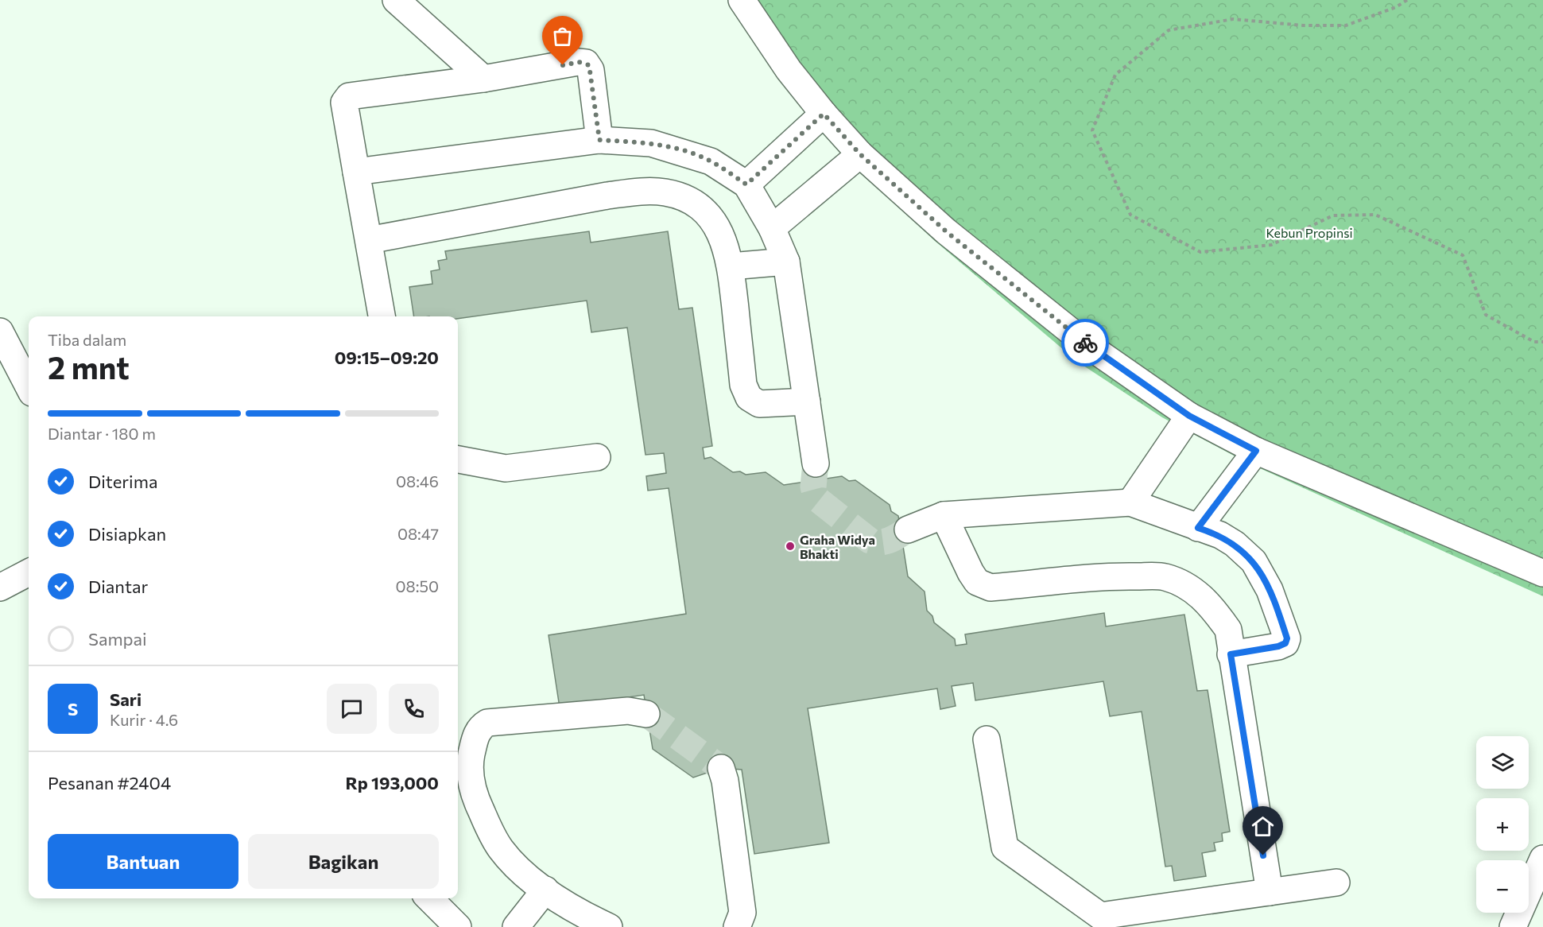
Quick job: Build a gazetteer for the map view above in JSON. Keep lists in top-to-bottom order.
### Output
{
  "parks": ["Kebun Propinsi"],
  "places": ["Graha Widya Bhakti"],
  "page": {
    "heading": ["2 mnt", "Tiba dalam", "09:15–09:20"],
    "panel": [
      "Sari",
      "Kurir · 4.6",
      "Pesanan #2404",
      "Rp 193,000"
    ],
    "bar": "Diantar · 180 m",
    "list": [
      ["Diterima", "08:46"],
      ["Disiapkan", "08:47"],
      ["Diantar", "08:50"],
      "Sampai"
    ],
    "round": "S",
    "map_buttons": ["+", "−"],
    "buttons": ["Bantuan", "Bagikan"]
  }
}
